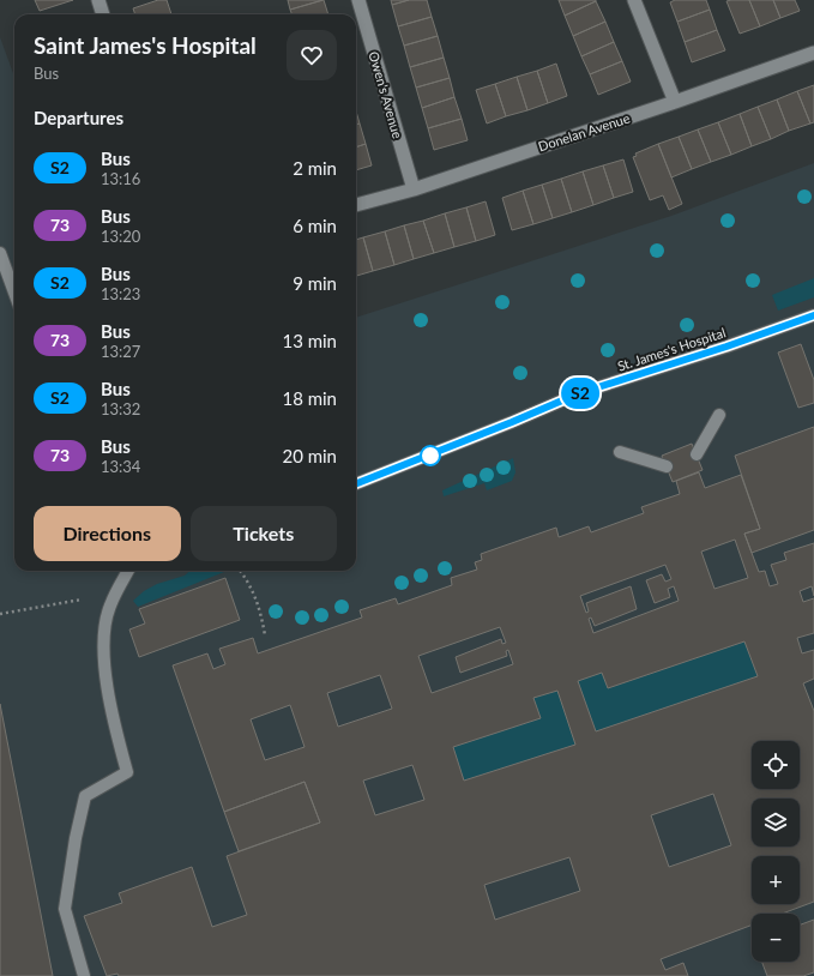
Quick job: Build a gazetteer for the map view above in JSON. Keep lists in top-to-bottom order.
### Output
{
  "streets": {
    "street": ["Owen's Avenue", "Donelan Avenue"],
    "lane": ["St. James's Hospital"]
  },
  "crossings": [
    ["Owen's Avenue", "Donelan Avenue"]
  ],
  "lines": ["bus line S2"],
  "page": {
    "on_map": "S2",
    "heading": [
      ["Saint James's Hospital", "Bus"],
      "Departures"
    ],
    "list": [
      {
        "mark": "S2",
        "name": "Bus",
        "note": "13:16",
        "value": "2 min"
      },
      {
        "mark": "73",
        "name": "Bus",
        "note": "13:20",
        "value": "6 min"
      },
      {
        "mark": "S2",
        "name": "Bus",
        "note": "13:23",
        "value": "9 min"
      },
      {
        "mark": "73",
        "name": "Bus",
        "note": "13:27",
        "value": "13 min"
      },
      {
        "mark": "S2",
        "name": "Bus",
        "note": "13:32",
        "value": "18 min"
      },
      {
        "mark": "73",
        "name": "Bus",
        "note": "13:34",
        "value": "20 min"
      }
    ],
    "buttons": ["Directions", "Tickets"],
    "map_buttons": ["+", "−"]
  }
}
